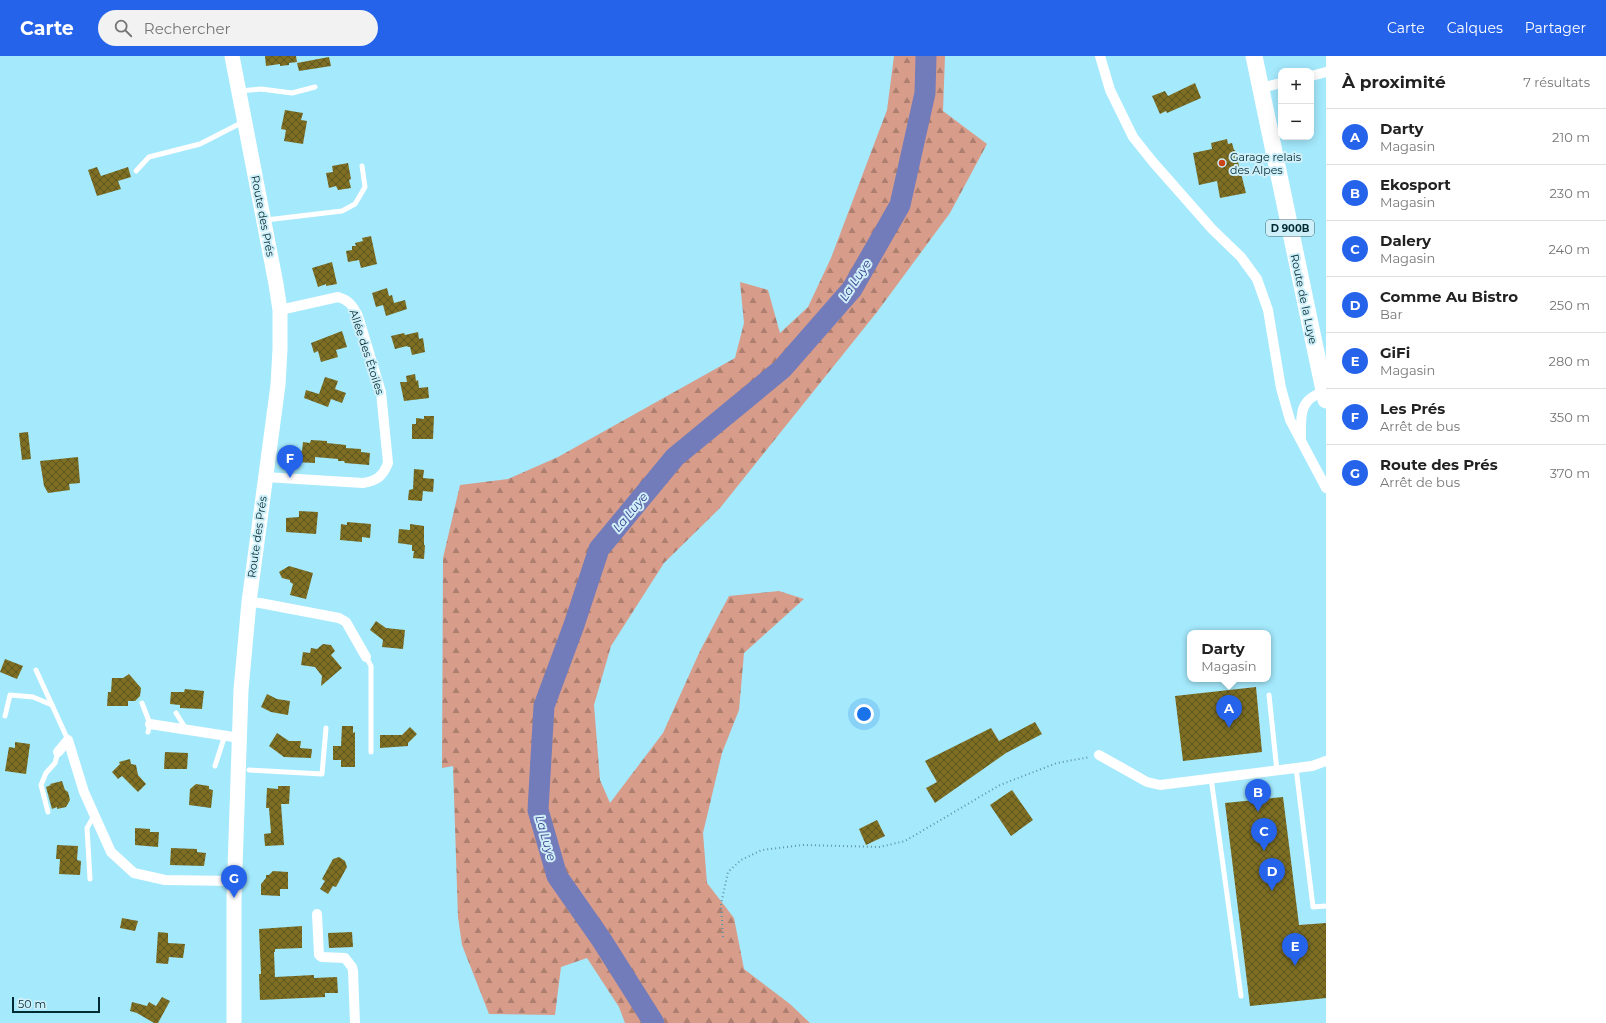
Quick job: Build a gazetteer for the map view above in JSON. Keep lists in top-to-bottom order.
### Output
{
  "streets": {
    "main road": ["D 900B", "Route de la Luye"],
    "street": ["Route des Prés", "Allée des Étoiles"]
  },
  "crossings": [
    ["Route des Prés", "Allée des Étoiles"]
  ],
  "water": ["La Luye"],
  "places": ["Garage relais des Alpes"],
  "scale_bar": "50 m",
  "page": {
    "header": "Carte",
    "search": "Rechercher",
    "nav": ["Carte", "Calques", "Partager"],
    "heading": ["À proximité", "7 résultats"],
    "map_buttons": ["+", "−"],
    "list": [
      {
        "mark": "A",
        "name": "Darty",
        "note": "Magasin",
        "value": "210 m"
      },
      {
        "mark": "B",
        "name": "Ekosport",
        "note": "Magasin",
        "value": "230 m"
      },
      {
        "mark": "C",
        "name": "Dalery",
        "note": "Magasin",
        "value": "240 m"
      },
      {
        "mark": "D",
        "name": "Comme Au Bistro",
        "note": "Bar",
        "value": "250 m"
      },
      {
        "mark": "E",
        "name": "GiFi",
        "note": "Magasin",
        "value": "280 m"
      },
      {
        "mark": "F",
        "name": "Les Prés",
        "note": "Arrêt de bus",
        "value": "350 m"
      },
      {
        "mark": "G",
        "name": "Route des Prés",
        "note": "Arrêt de bus",
        "value": "370 m"
      }
    ],
    "pins": [
      "F",
      "A",
      "B",
      "C",
      "D",
      "G",
      "E"
    ],
    "popup": ["Darty", "Magasin"],
    "scale": "50 m"
  }
}
